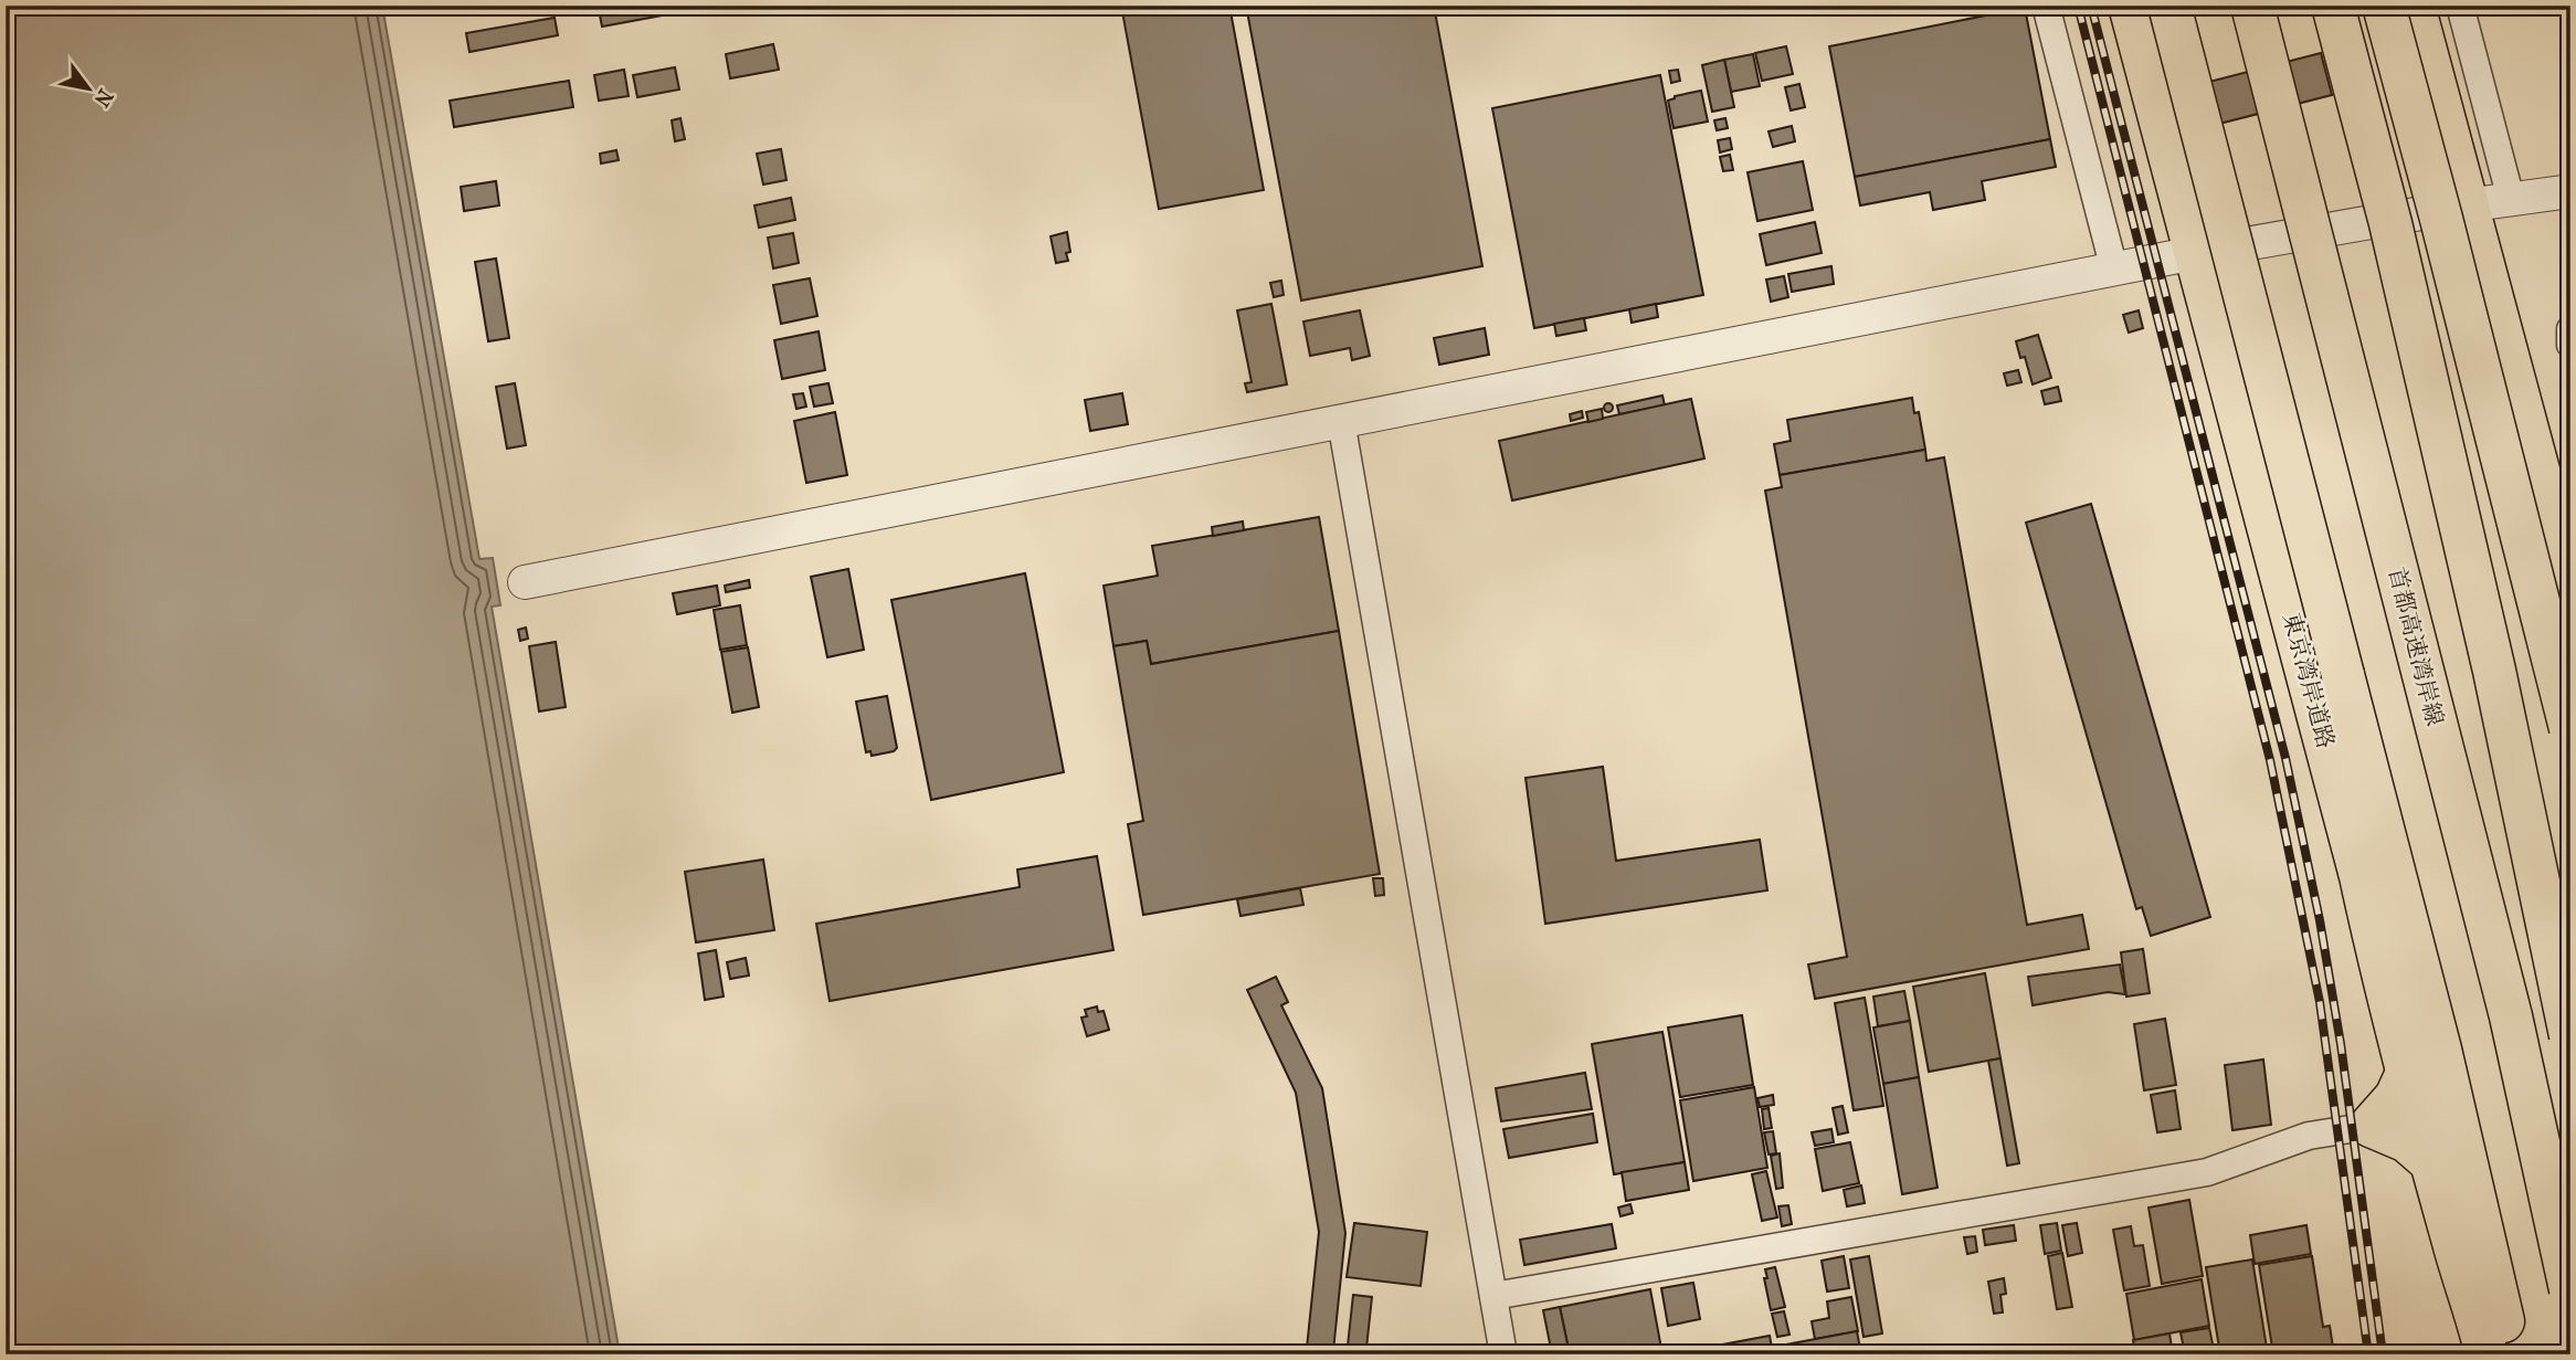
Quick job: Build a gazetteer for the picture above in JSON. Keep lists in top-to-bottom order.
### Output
{
  "streets": {
    "highway": ["首都高速湾岸線", "東京湾岸道路"]
  },
  "north": "bottom right"
}
